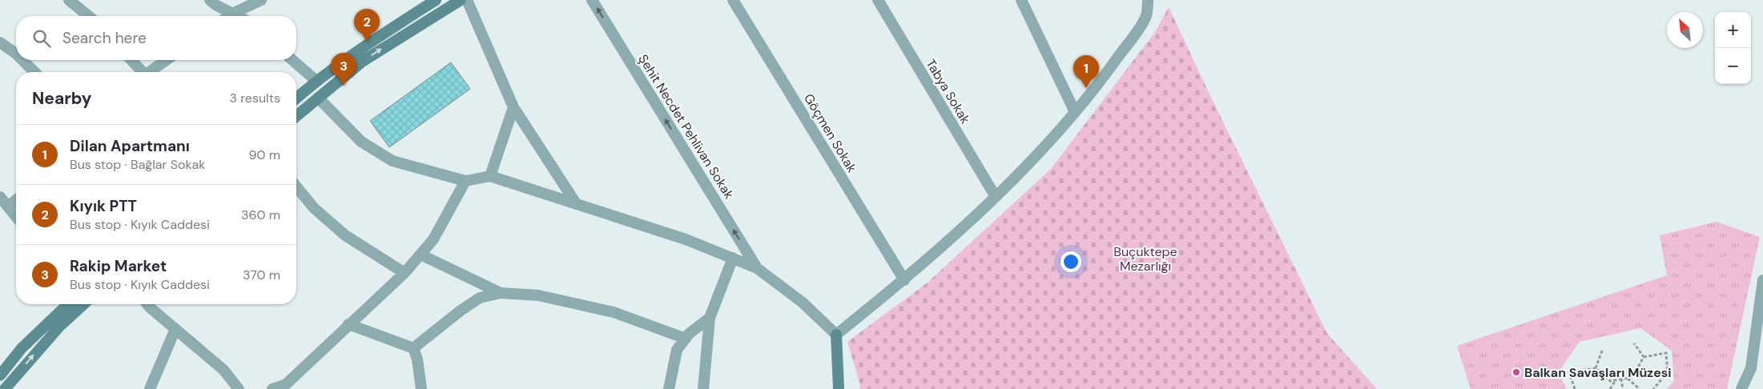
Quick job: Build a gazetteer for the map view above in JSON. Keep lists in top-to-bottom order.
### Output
{
  "streets": {
    "street": ["Tabya Sokak", "Şehit Necdet Pehlivan Sokak", "Göçmen Sokak"]
  },
  "one_way": ["Şehit Necdet Pehlivan Sokak"],
  "parks": ["Buçuktepe Mezarlığı"],
  "places": ["Balkan Savaşları Müzesi"],
  "north": "top left",
  "page": {
    "pins": ["2", "3", "1"],
    "map_buttons": ["+", "−"],
    "search": "Search here",
    "heading": ["Nearby", "3 results"],
    "list": [
      {
        "mark": "1",
        "name": "Dilan Apartmanı",
        "note": "Bus stop · Bağlar Sokak",
        "value": "90 m"
      },
      {
        "mark": "2",
        "name": "Kıyık PTT",
        "note": "Bus stop · Kıyık Caddesi",
        "value": "360 m"
      },
      {
        "mark": "3",
        "name": "Rakip Market",
        "note": "Bus stop · Kıyık Caddesi",
        "value": "370 m"
      }
    ]
  }
}
